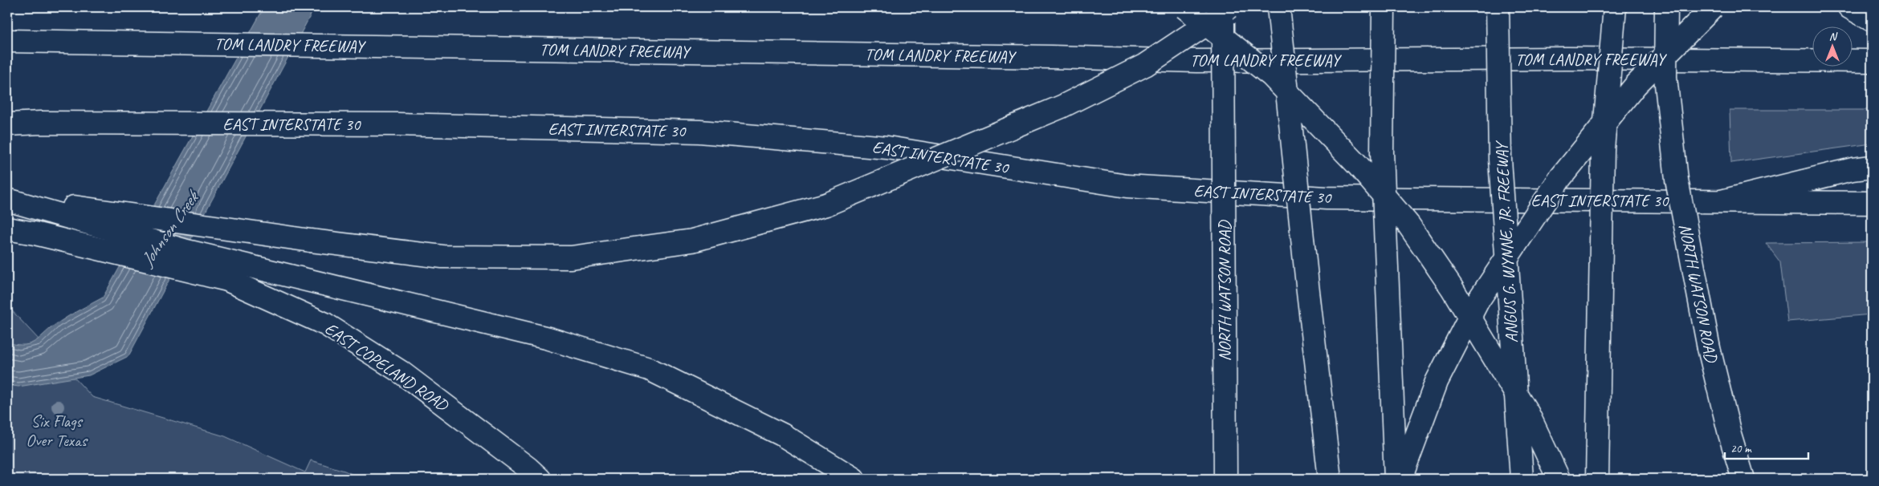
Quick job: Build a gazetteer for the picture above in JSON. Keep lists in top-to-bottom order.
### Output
{
  "streets": {
    "main road": [
      "TOM LANDRY FREEWAY",
      "EAST INTERSTATE 30",
      "ANGUS G. WYNNE, JR. FREEWAY",
      "NORTH WATSON ROAD",
      "EAST COPELAND ROAD"
    ]
  },
  "water": ["Johnson Creek"],
  "parks": ["Six Flags Over Texas"],
  "scale_bar": "20 m",
  "north": "top"
}
